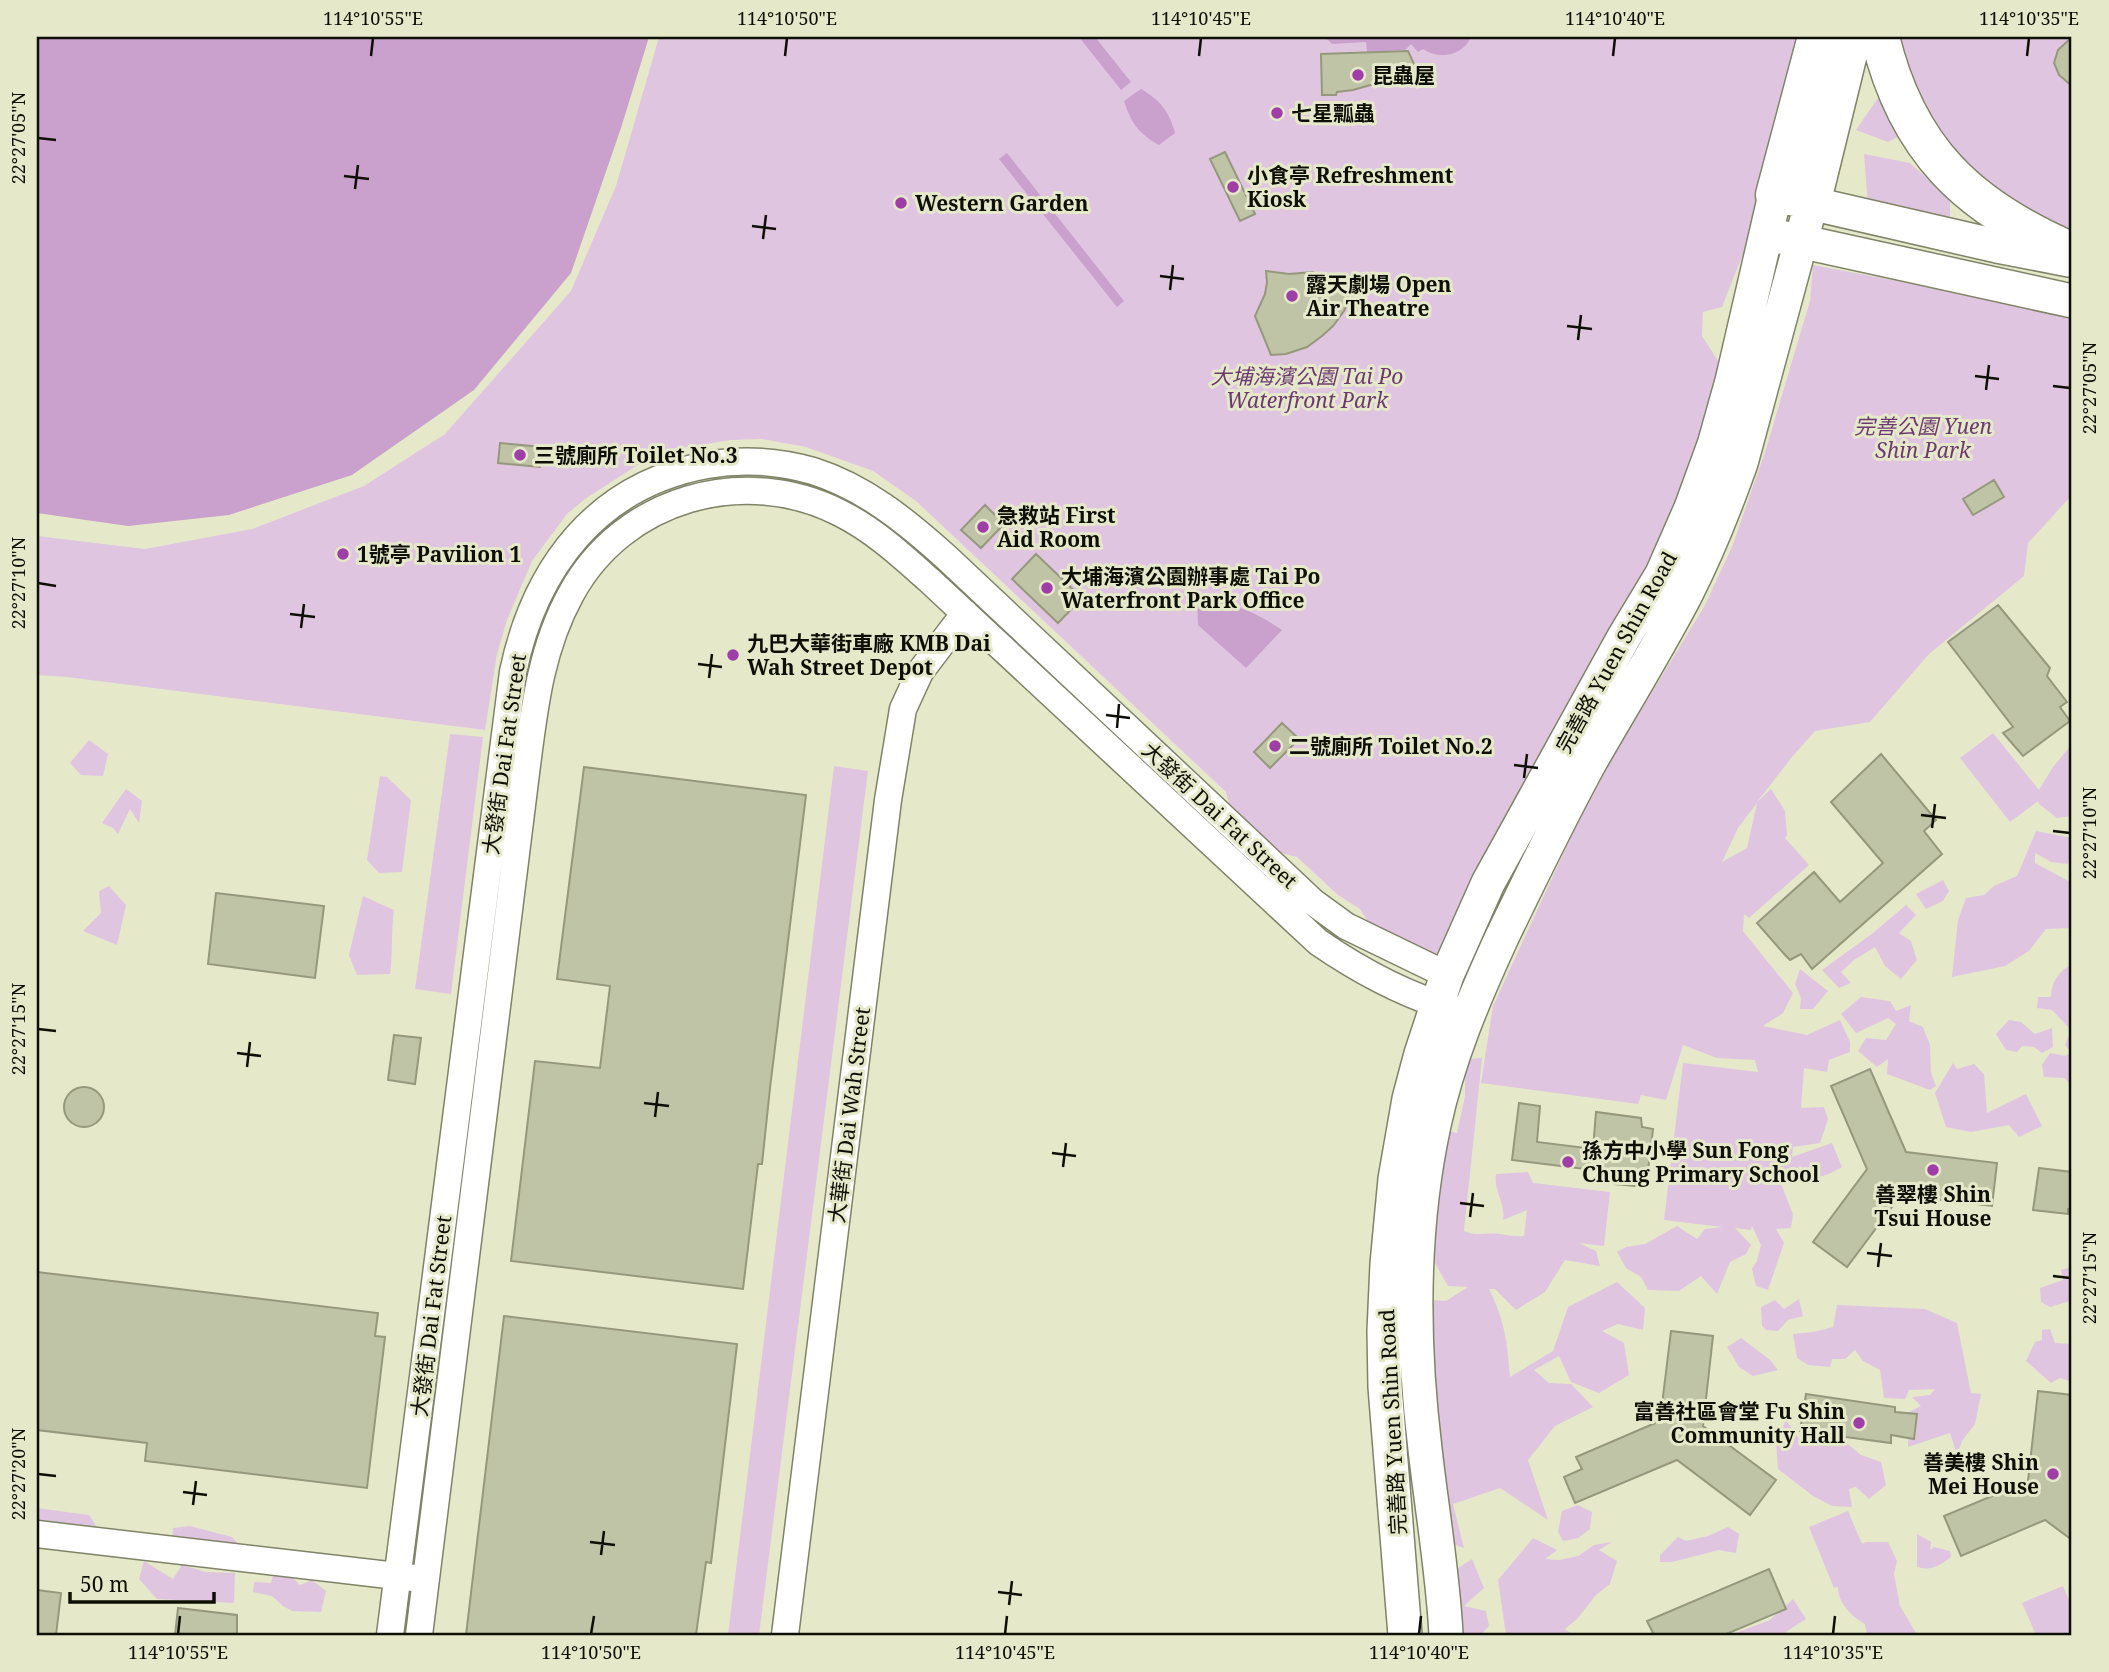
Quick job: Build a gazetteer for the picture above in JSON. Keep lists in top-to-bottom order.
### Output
{
  "streets": {
    "main road": ["完善路 Yuen Shin Road"],
    "street": ["大發街 Dai Fat Street", "大華街 Dai Wah Street"]
  },
  "crossings": [
    ["完善路 Yuen Shin Road", "大發街 Dai Fat Street"],
    ["大發街 Dai Fat Street", "大華街 Dai Wah Street"]
  ],
  "parks": ["大埔海濱公園 Tai Po Waterfront Park", "完善公園 Yuen Shin Park"],
  "places": [
    "昆蟲屋",
    "七星瓢蟲",
    "小食亭 Refreshment Kiosk",
    "Western Garden",
    "露天劇場 Open Air Theatre",
    "三號廁所 Toilet No.3",
    "急救站 First Aid Room",
    "1號亭 Pavilion 1",
    "大埔海濱公園辦事處 Tai Po Waterfront Park Office",
    "九巴大華街車廠 KMB Dai Wah Street Depot",
    "二號廁所 Toilet No.2",
    "孫方中小學 Sun Fong Chung Primary School",
    "善翠樓 Shin Tsui House",
    "富善社區會堂 Fu Shin Community Hall",
    "善美樓 Shin Mei House"
  ],
  "scale_bar": "50 m",
  "coordinates": [
    "114°10'55\"E",
    "114°10'50\"E",
    "114°10'45\"E",
    "114°10'40\"E",
    "114°10'35\"E",
    "22°27'05\"N",
    "22°27'10\"N",
    "22°27'15\"N",
    "22°27'20\"N"
  ]
}
